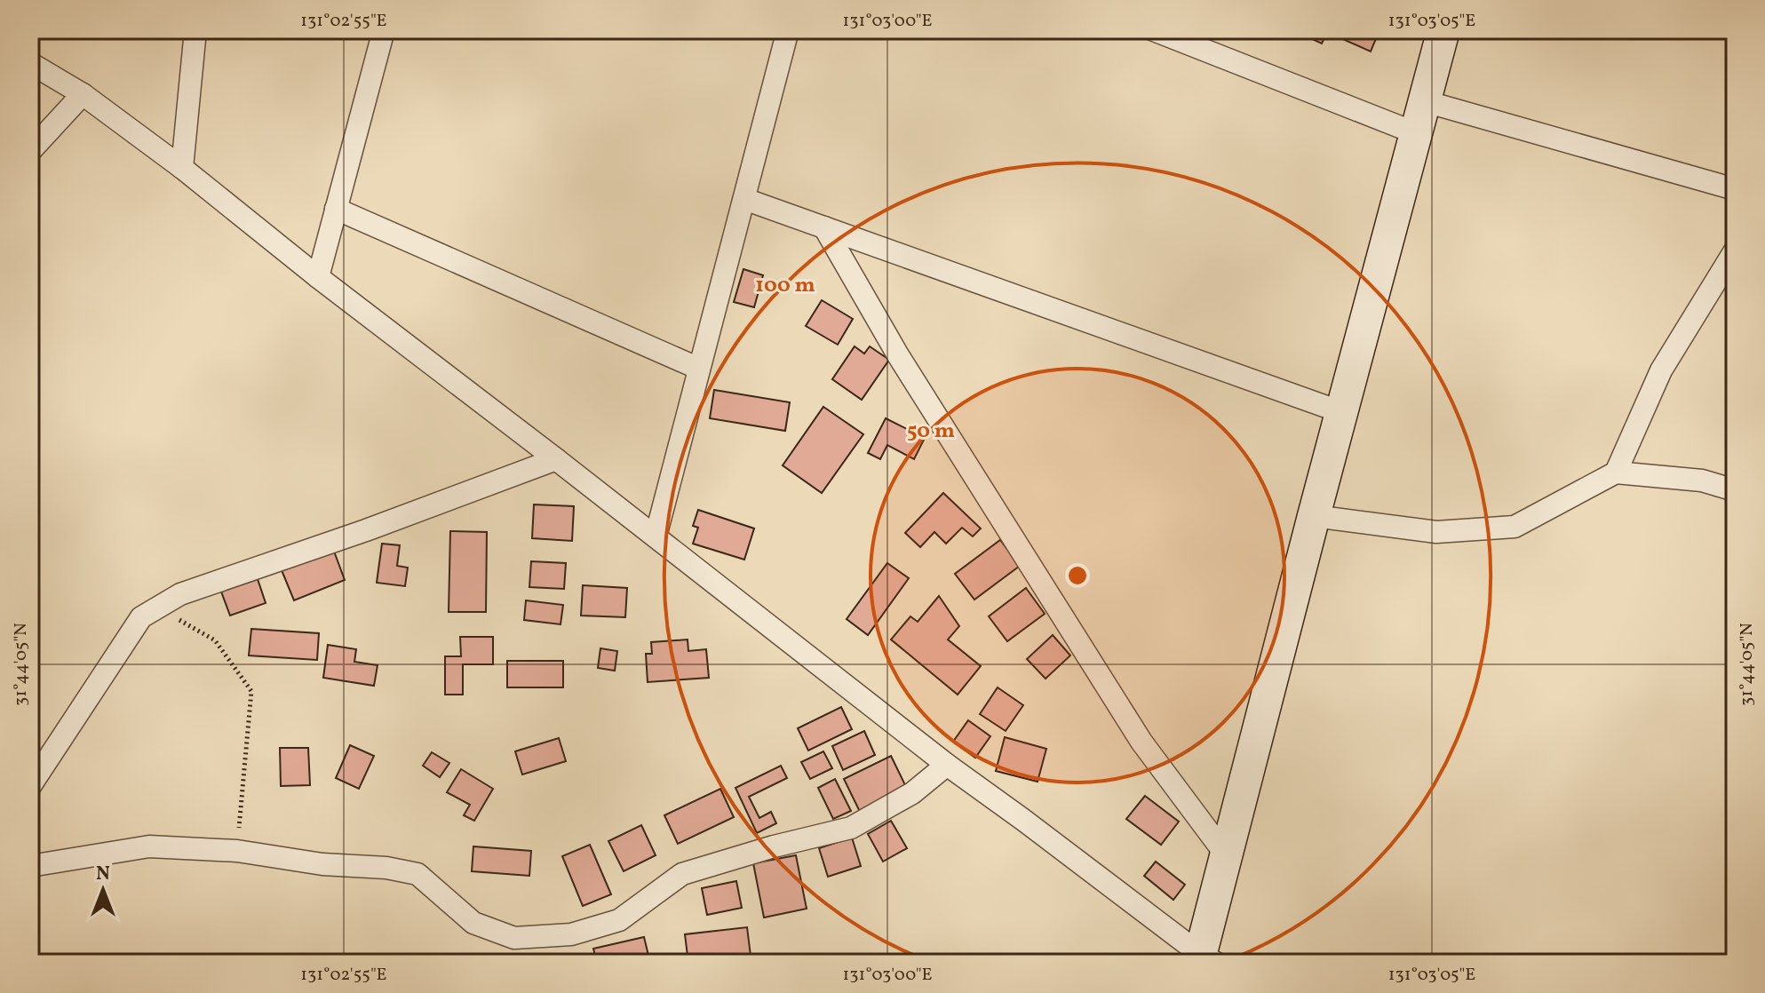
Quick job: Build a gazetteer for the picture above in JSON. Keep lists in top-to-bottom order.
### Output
{
  "north": "top",
  "coordinates": [
    "131°02'55\"E",
    "131°03'00\"E",
    "131°03'05\"E",
    "31°44'05\"N"
  ],
  "rings": ["100 m", "50 m"]
}
